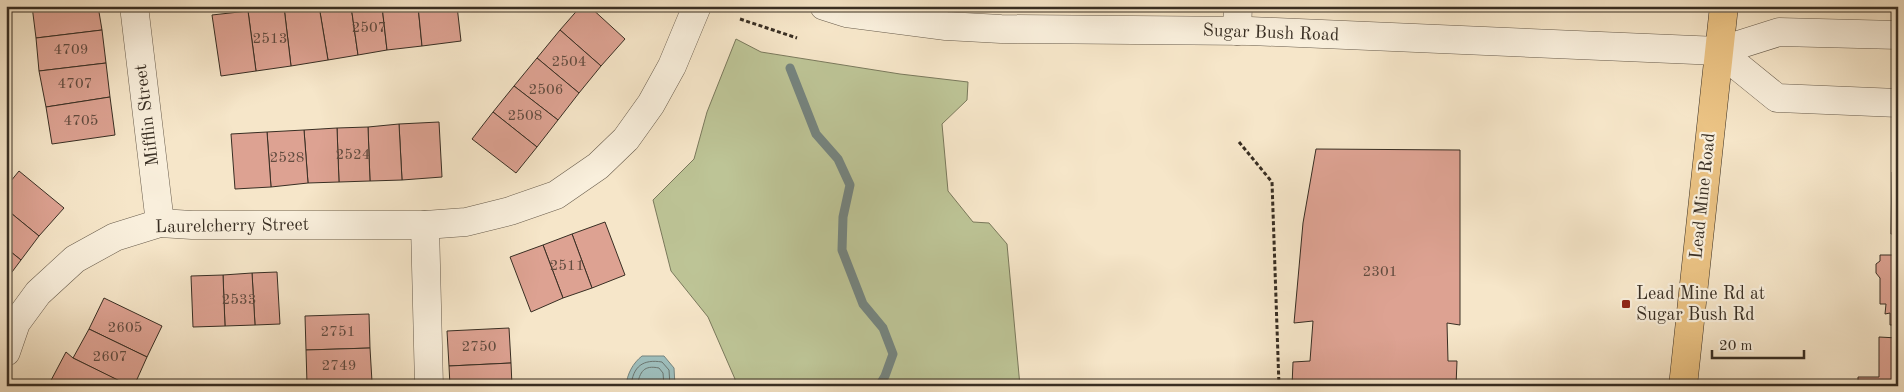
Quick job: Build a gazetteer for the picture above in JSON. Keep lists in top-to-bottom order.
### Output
{
  "streets": {
    "main road": ["Lead Mine Road"],
    "street": ["Sugar Bush Road", "Mifflin Street", "Laurelcherry Street"]
  },
  "crossings": [
    ["Sugar Bush Road", "Lead Mine Road"],
    ["Mifflin Street", "Laurelcherry Street"]
  ],
  "places": {
    "transit": ["Lead Mine Rd at Sugar Bush Rd"]
  },
  "house_numbers": [
    "2507",
    "2513",
    "4709",
    "2504",
    "4707",
    "2506",
    "2508",
    "4705",
    "2524",
    "2528",
    "2511",
    "2301",
    "2533",
    "2605",
    "2751",
    "2750",
    "2607",
    "2749"
  ],
  "scale_bar": "20 m"
}
